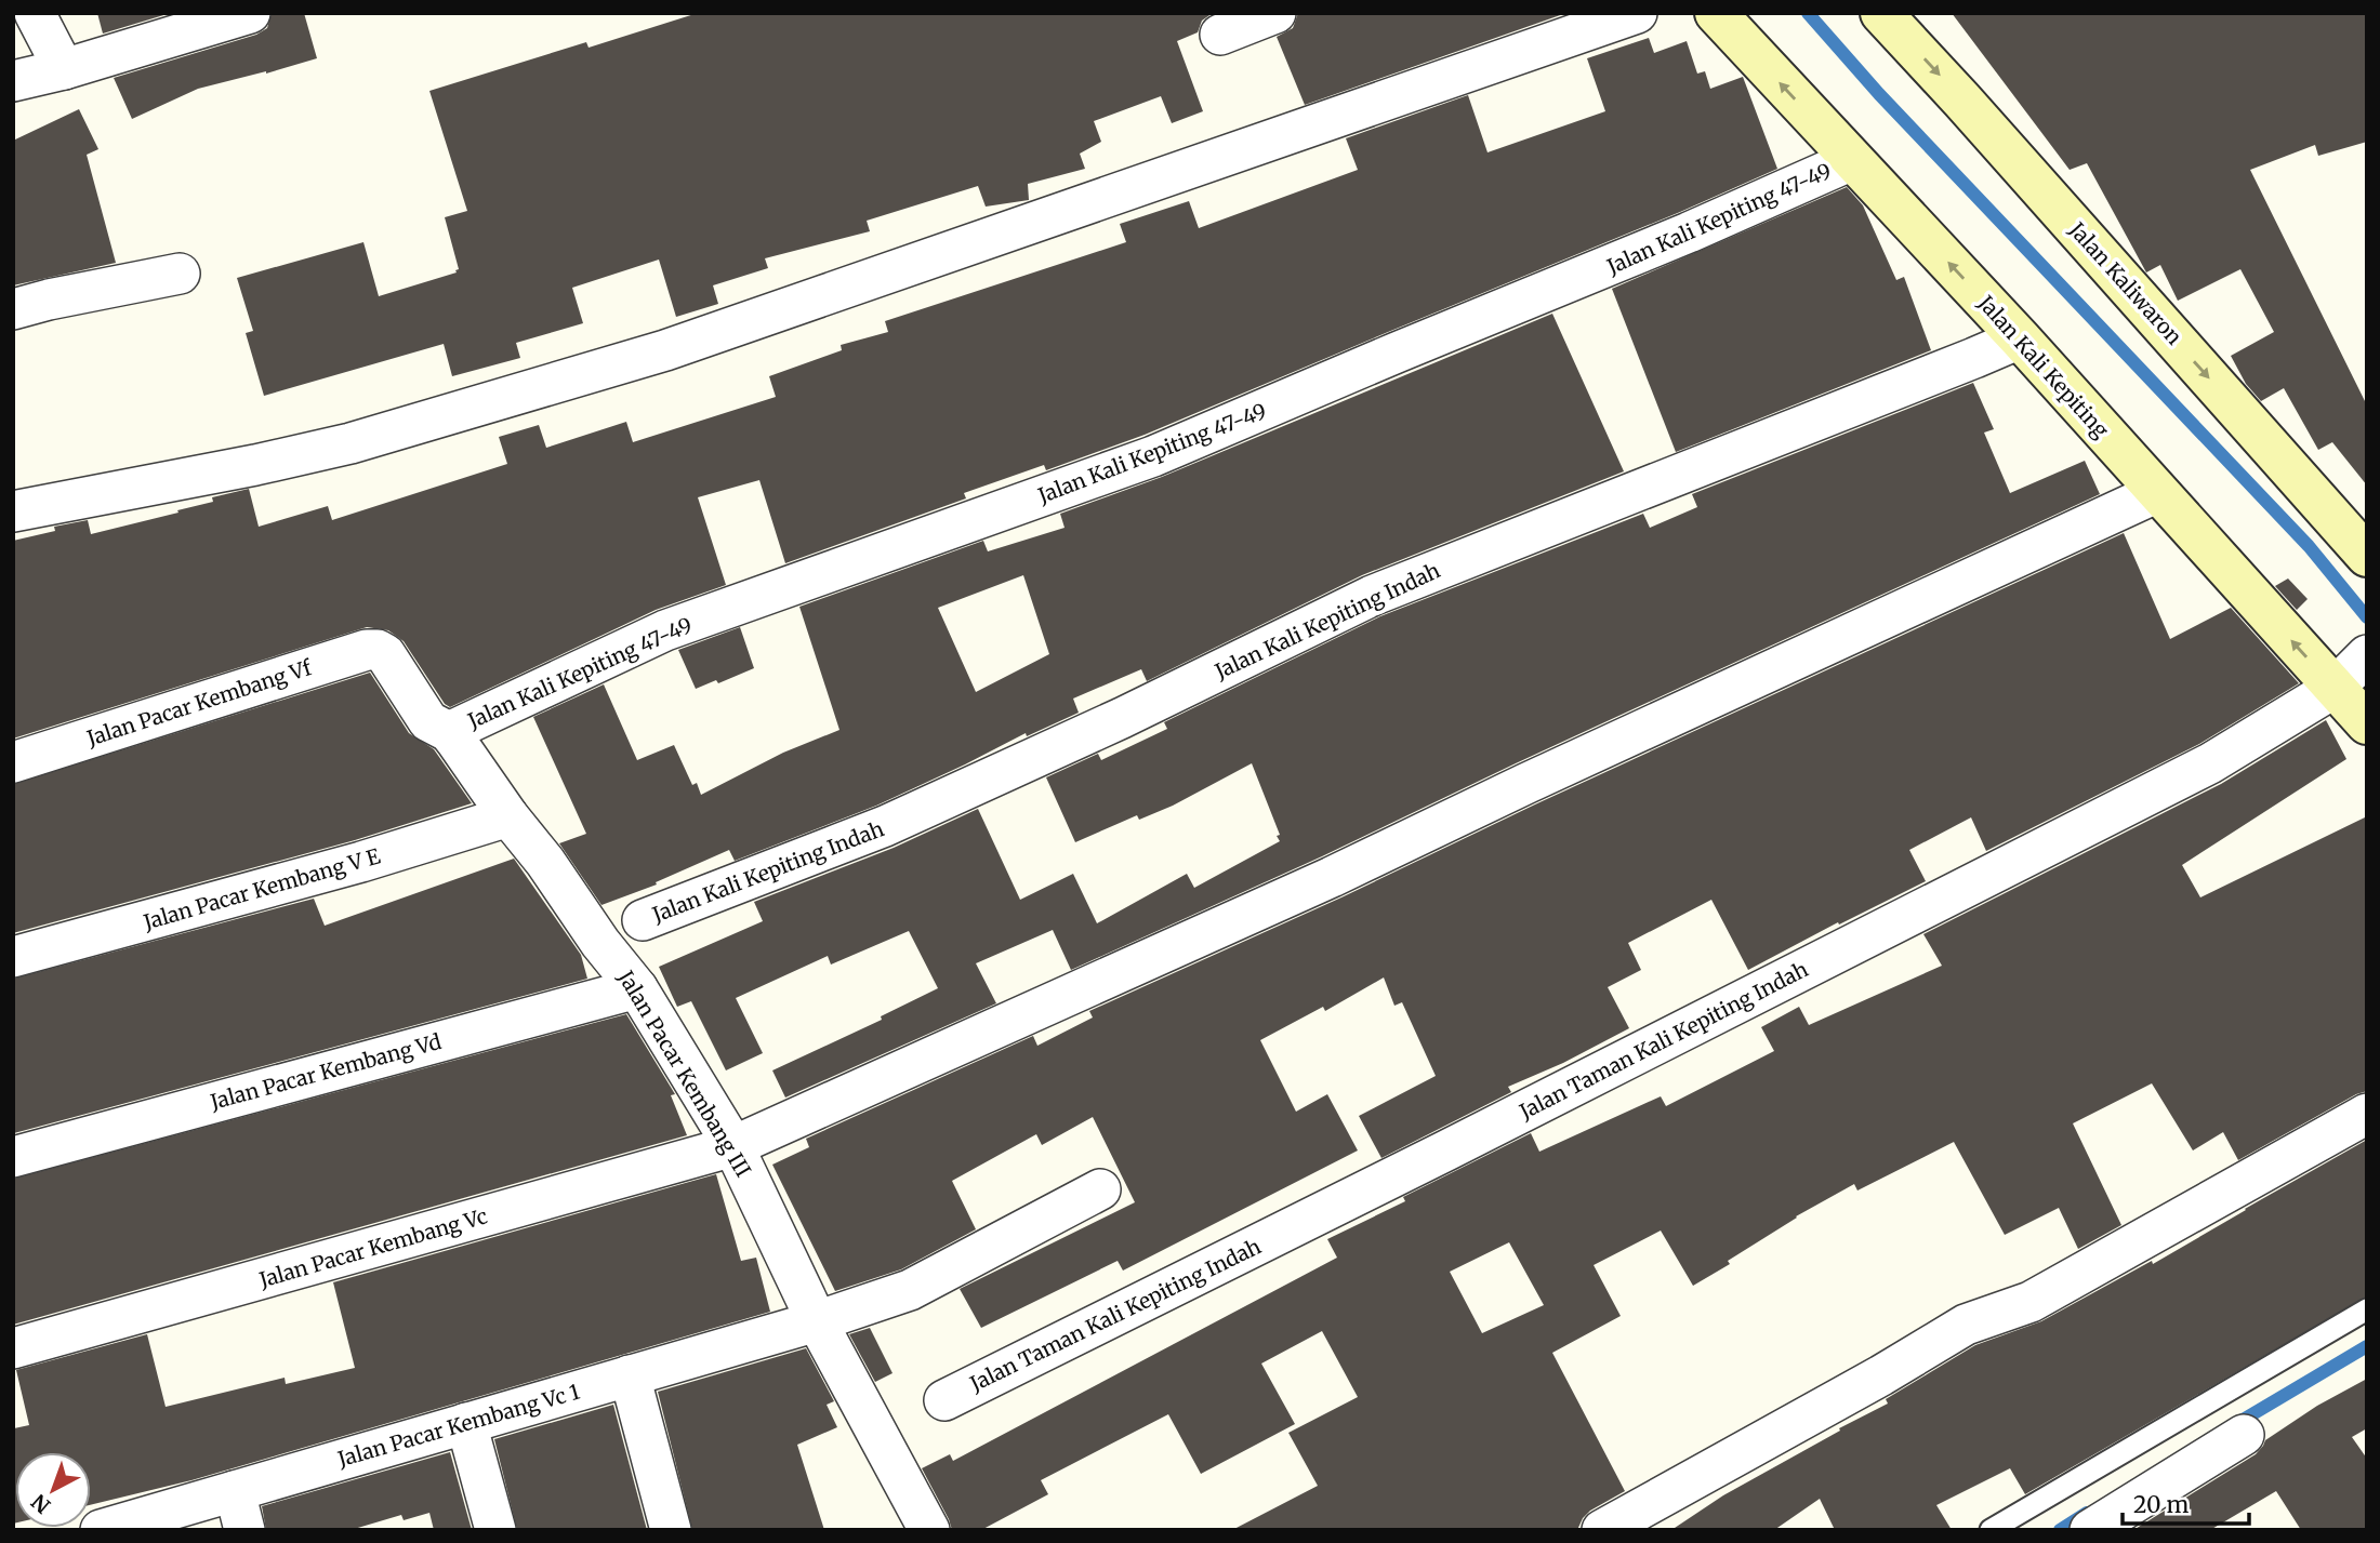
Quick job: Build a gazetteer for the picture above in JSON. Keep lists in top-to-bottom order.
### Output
{
  "streets": {
    "main road": ["Jalan Kaliwaron", "Jalan Kali Kepiting"],
    "street": [
      "Jalan Kali Kepiting 47-49",
      "Jalan Kali Kepiting Indah",
      "Jalan Pacar Kembang Vf",
      "Jalan Pacar Kembang V E",
      "Jalan Taman Kali Kepiting Indah",
      "Jalan Pacar Kembang Vd",
      "Jalan Pacar Kembang III",
      "Jalan Pacar Kembang Vc",
      "Jalan Pacar Kembang Vc 1"
    ]
  },
  "crossings": [
    ["Jalan Kali Kepiting 47-49", "Jalan Kali Kepiting"],
    ["Jalan Kali Kepiting 47-49", "Jalan Pacar Kembang III"],
    ["Jalan Kali Kepiting", "Jalan Kali Kepiting Indah"],
    ["Jalan Kali Kepiting", "Jalan Taman Kali Kepiting Indah"],
    ["Jalan Kali Kepiting", "Jalan Pacar Kembang Vc"],
    ["Jalan Pacar Kembang Vf", "Jalan Pacar Kembang III"],
    ["Jalan Pacar Kembang V E", "Jalan Pacar Kembang III"],
    ["Jalan Pacar Kembang Vd", "Jalan Pacar Kembang III"],
    ["Jalan Pacar Kembang III", "Jalan Pacar Kembang Vc"],
    ["Jalan Pacar Kembang III", "Jalan Pacar Kembang Vc 1"]
  ],
  "one_way": ["Jalan Kaliwaron", "Jalan Kali Kepiting"],
  "scale_bar": "20 m",
  "north": "bottom left"
}
